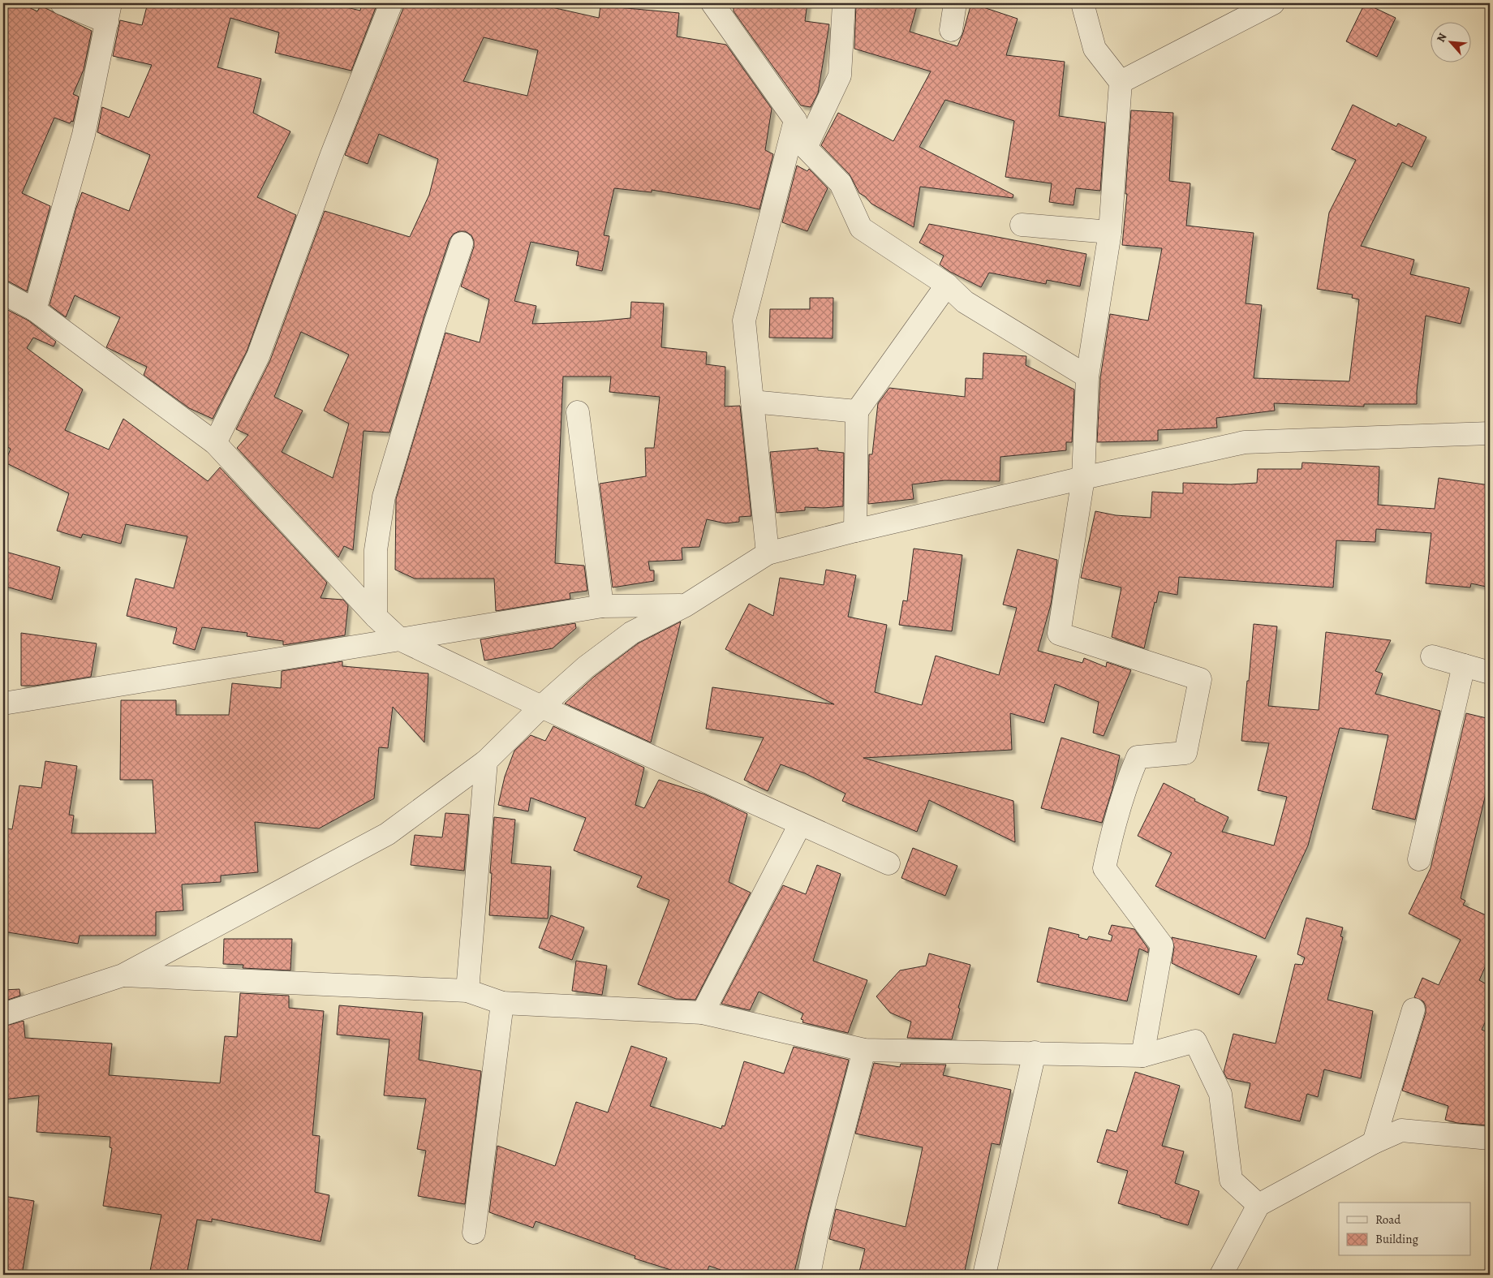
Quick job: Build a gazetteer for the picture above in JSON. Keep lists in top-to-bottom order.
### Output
{
  "legend": ["Road", "Building"],
  "north": "top left"
}
